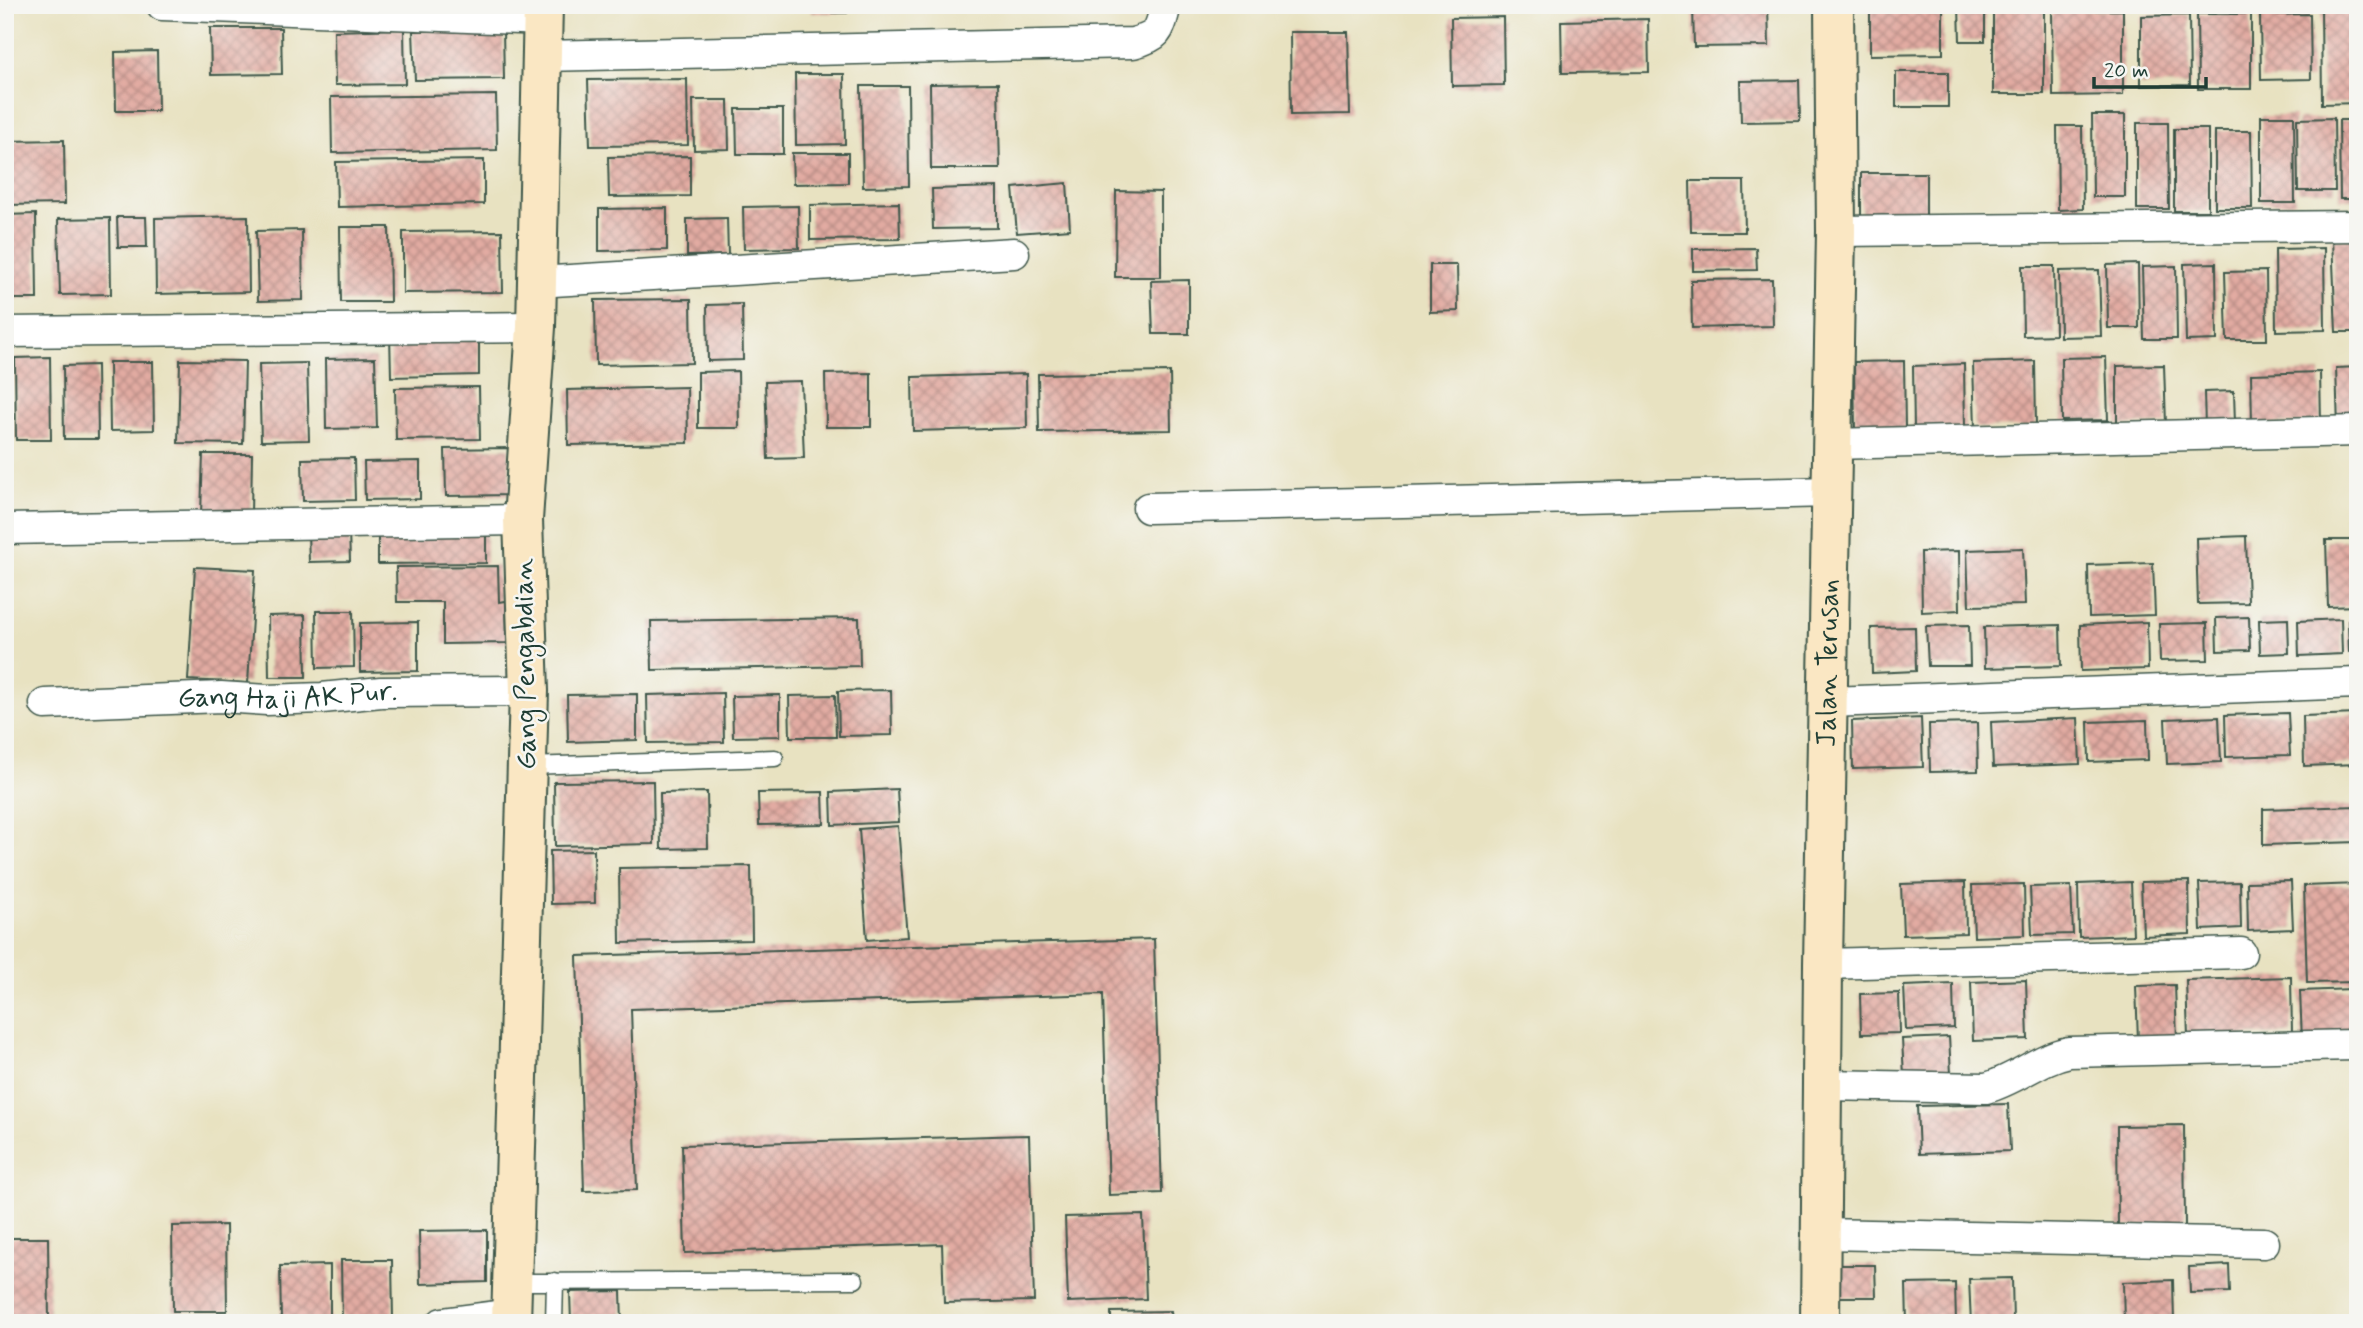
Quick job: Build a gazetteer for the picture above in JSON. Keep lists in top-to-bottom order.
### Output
{
  "streets": {
    "street": ["Gang Pengabdian", "Jalan Terusan", "Gang Haji AK Pur."]
  },
  "crossings": [
    ["Gang Pengabdian", "Gang Haji AK Pur."]
  ],
  "scale_bar": "20 m"
}
